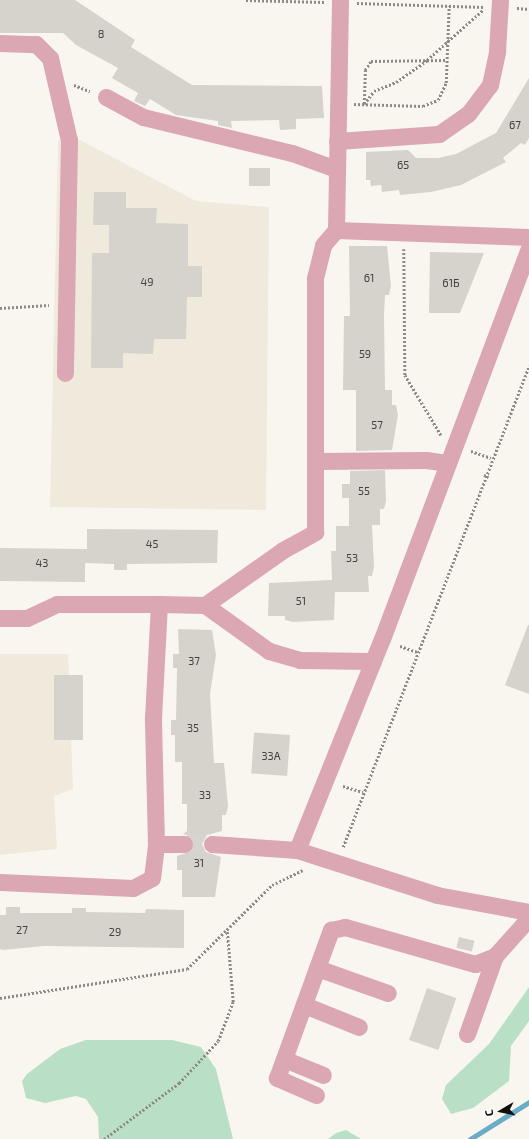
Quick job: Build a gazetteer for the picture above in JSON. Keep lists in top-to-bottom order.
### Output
{
  "house_numbers": [
    "8",
    "67",
    "65",
    "61",
    "49",
    "61Б",
    "59",
    "57",
    "55",
    "45",
    "53",
    "43",
    "51",
    "37",
    "35",
    "33А",
    "33",
    "31",
    "27",
    "29"
  ],
  "north": "left"
}
